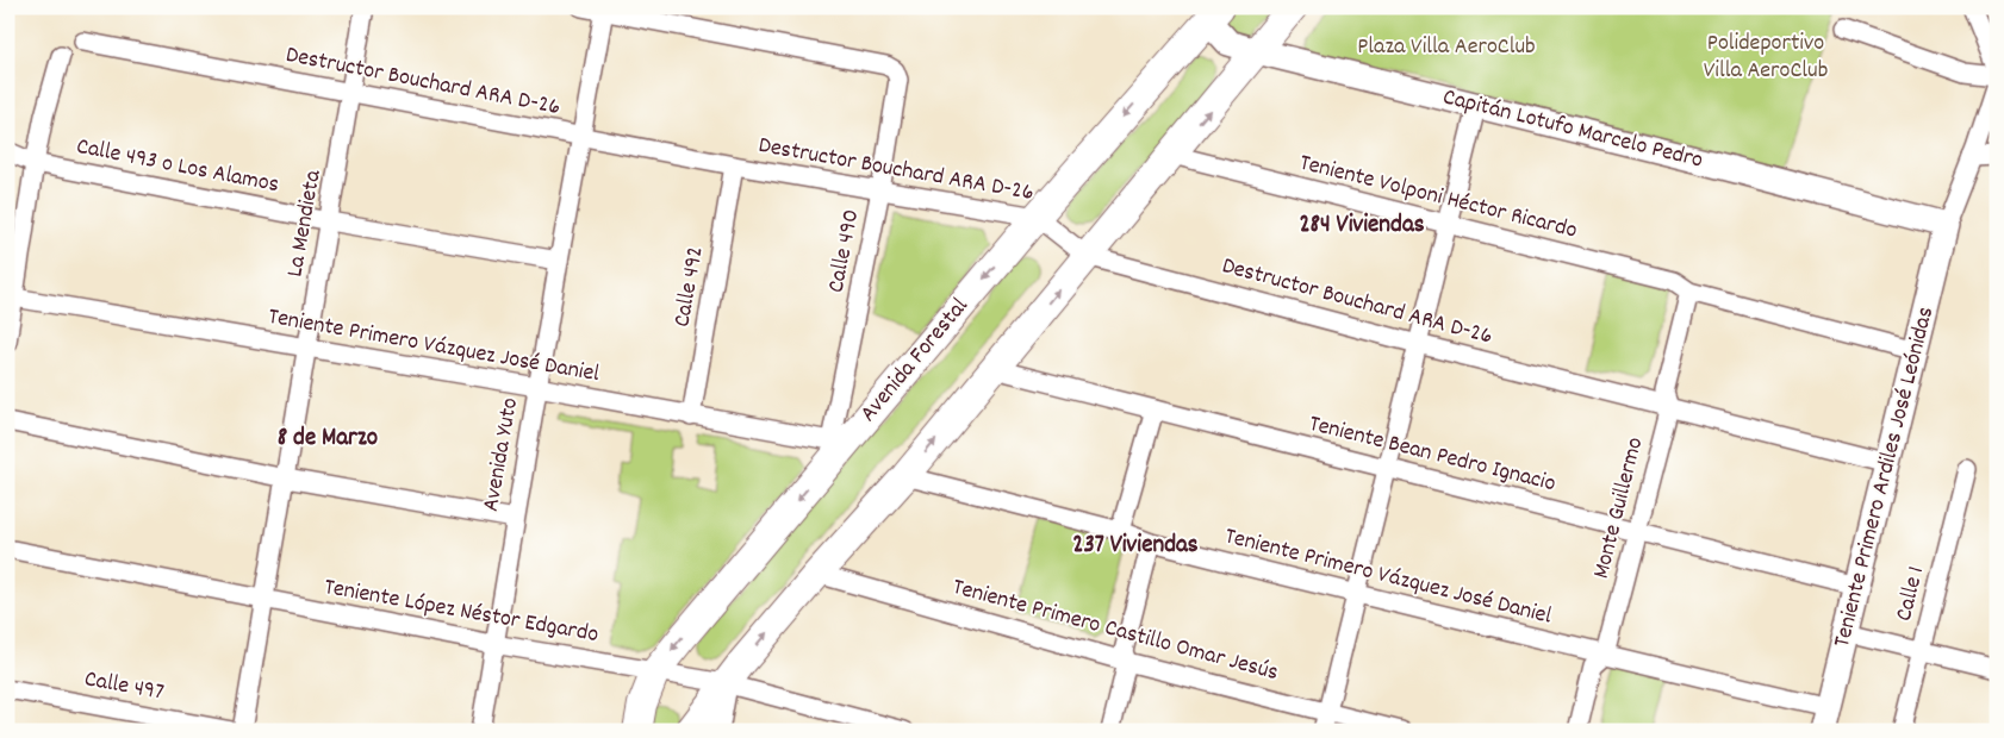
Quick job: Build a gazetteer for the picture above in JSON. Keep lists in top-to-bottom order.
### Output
{
  "streets": {
    "main road": ["Avenida Forestal"],
    "street": [
      "Destructor Bouchard ARA D-26",
      "Capitán Lotufo Marcelo Pedro",
      "Calle 493 o Los Alamos",
      "Teniente Volponi Héctor Ricardo",
      "La Mendieta",
      "Calle 490",
      "Calle 492",
      "Teniente Primero Vázquez José Daniel",
      "Avenida Yuto",
      "Teniente Bean Pedro Ignacio",
      "Teniente Primero Ardiles José Leónidas",
      "Monte Guillermo",
      "Calle 1",
      "Teniente López Néstor Edgardo",
      "Teniente Primero Castillo Omar Jesús",
      "Calle 497"
    ]
  },
  "crossings": [
    ["Destructor Bouchard ARA D-26", "La Mendieta"],
    ["Destructor Bouchard ARA D-26", "Calle 490"],
    ["Destructor Bouchard ARA D-26", "Calle 492"],
    ["Destructor Bouchard ARA D-26", "Avenida Forestal"],
    ["Destructor Bouchard ARA D-26", "Avenida Yuto"],
    ["Destructor Bouchard ARA D-26", "Teniente Primero Ardiles José Leónidas"],
    ["Destructor Bouchard ARA D-26", "Monte Guillermo"],
    ["Capitán Lotufo Marcelo Pedro", "Avenida Forestal"],
    ["Capitán Lotufo Marcelo Pedro", "Teniente Primero Ardiles José Leónidas"],
    ["Calle 493 o Los Alamos", "La Mendieta"],
    ["Calle 493 o Los Alamos", "Avenida Yuto"],
    ["Teniente Volponi Héctor Ricardo", "Teniente Primero Ardiles José Leónidas"],
    ["Teniente Volponi Héctor Ricardo", "Monte Guillermo"],
    ["La Mendieta", "Teniente Primero Vázquez José Daniel"],
    ["La Mendieta", "Teniente López Néstor Edgardo"],
    ["Calle 490", "Teniente Primero Vázquez José Daniel"],
    ["Calle 490", "Avenida Forestal"],
    ["Calle 490", "Avenida Yuto"],
    ["Calle 492", "Teniente Primero Vázquez José Daniel"],
    ["Teniente Primero Vázquez José Daniel", "Avenida Forestal"],
    ["Teniente Primero Vázquez José Daniel", "Avenida Yuto"],
    ["Teniente Primero Vázquez José Daniel", "Teniente Primero Ardiles José Leónidas"],
    ["Teniente Primero Vázquez José Daniel", "Monte Guillermo"],
    ["Avenida Forestal", "Teniente López Néstor Edgardo"],
    ["Avenida Yuto", "Teniente López Néstor Edgardo"],
    ["Teniente Bean Pedro Ignacio", "Teniente Primero Ardiles José Leónidas"],
    ["Teniente Bean Pedro Ignacio", "Monte Guillermo"]
  ],
  "districts": ["284 Viviendas", "8 de Marzo", "237 Viviendas"],
  "parks": ["Polideportivo Villa AeroClub", "Plaza Villa AeroClub"]
}
